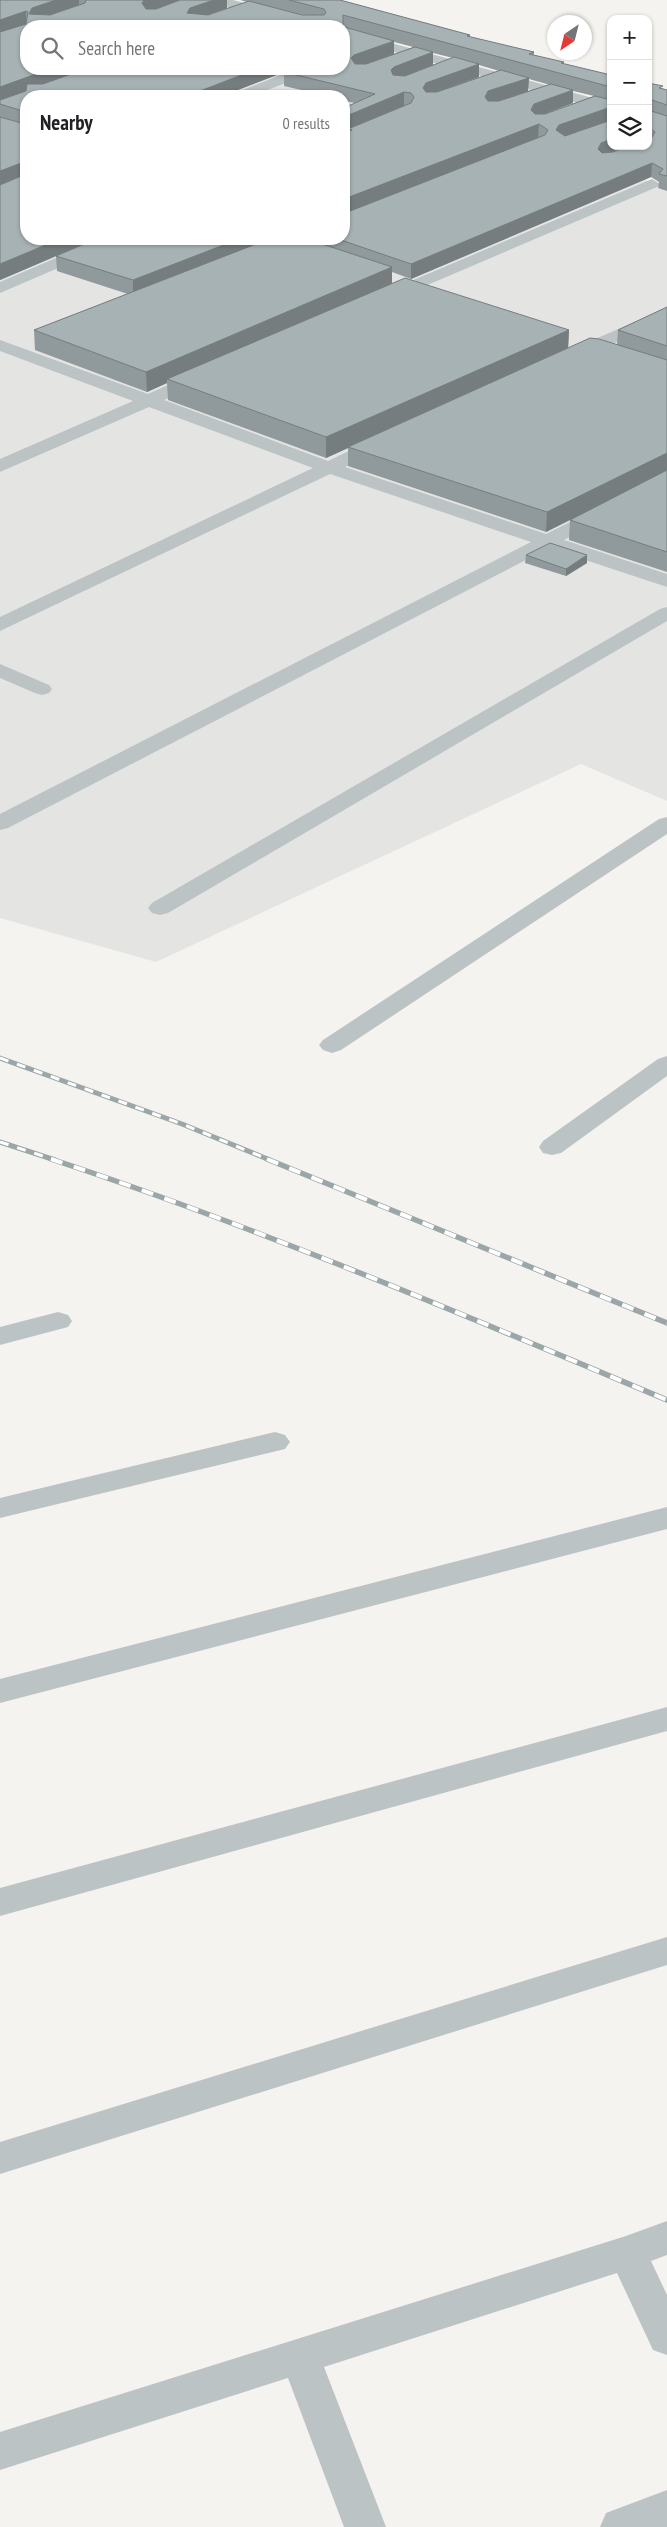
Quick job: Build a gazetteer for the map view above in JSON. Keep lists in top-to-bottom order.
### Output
{
  "north": "bottom left",
  "page": {
    "map_buttons": ["+", "−"],
    "search": "Search here",
    "heading": ["Nearby", "0 results"]
  }
}
